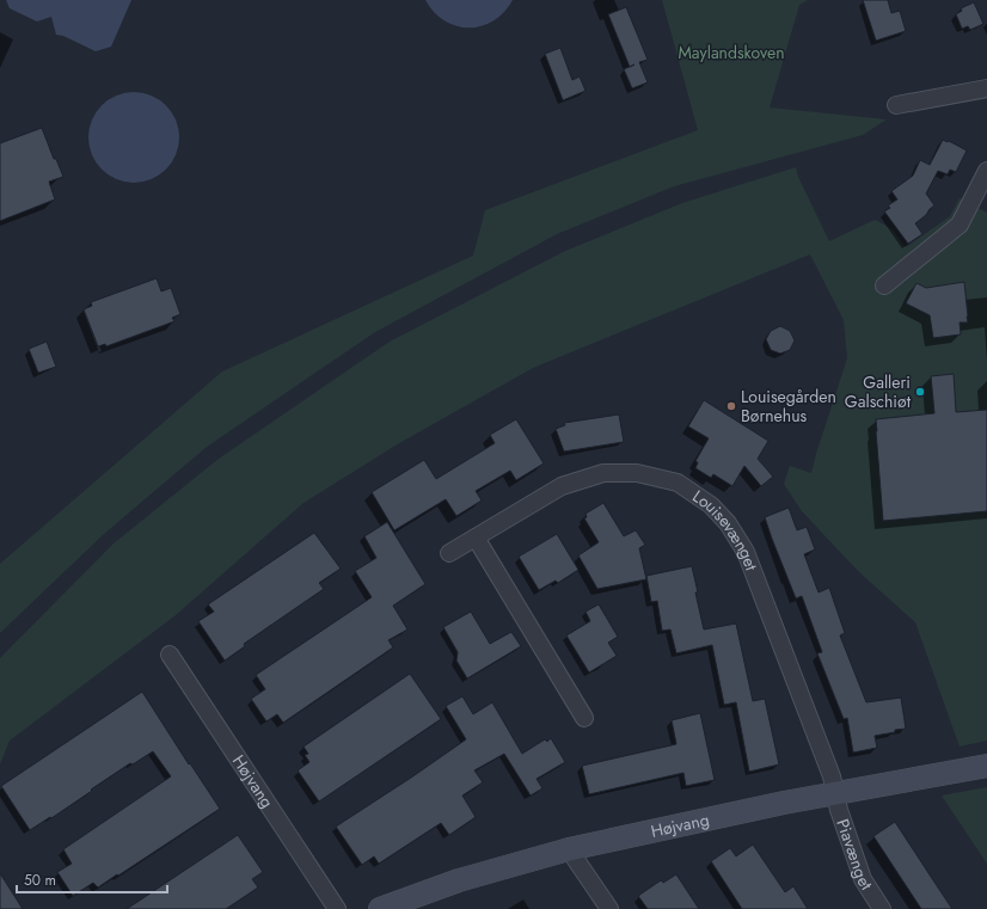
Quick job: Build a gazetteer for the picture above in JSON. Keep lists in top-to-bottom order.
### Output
{
  "streets": {
    "street": ["Louisevænget", "Højvang", "Piavænget"]
  },
  "crossings": [
    ["Louisevænget", "Højvang"],
    ["Louisevænget", "Piavænget"],
    ["Højvang", "Piavænget"]
  ],
  "parks": ["Maylandskoven"],
  "places": ["Galleri Galschiøt", "Louisegården Børnehus"],
  "scale_bar": "50 m"
}
